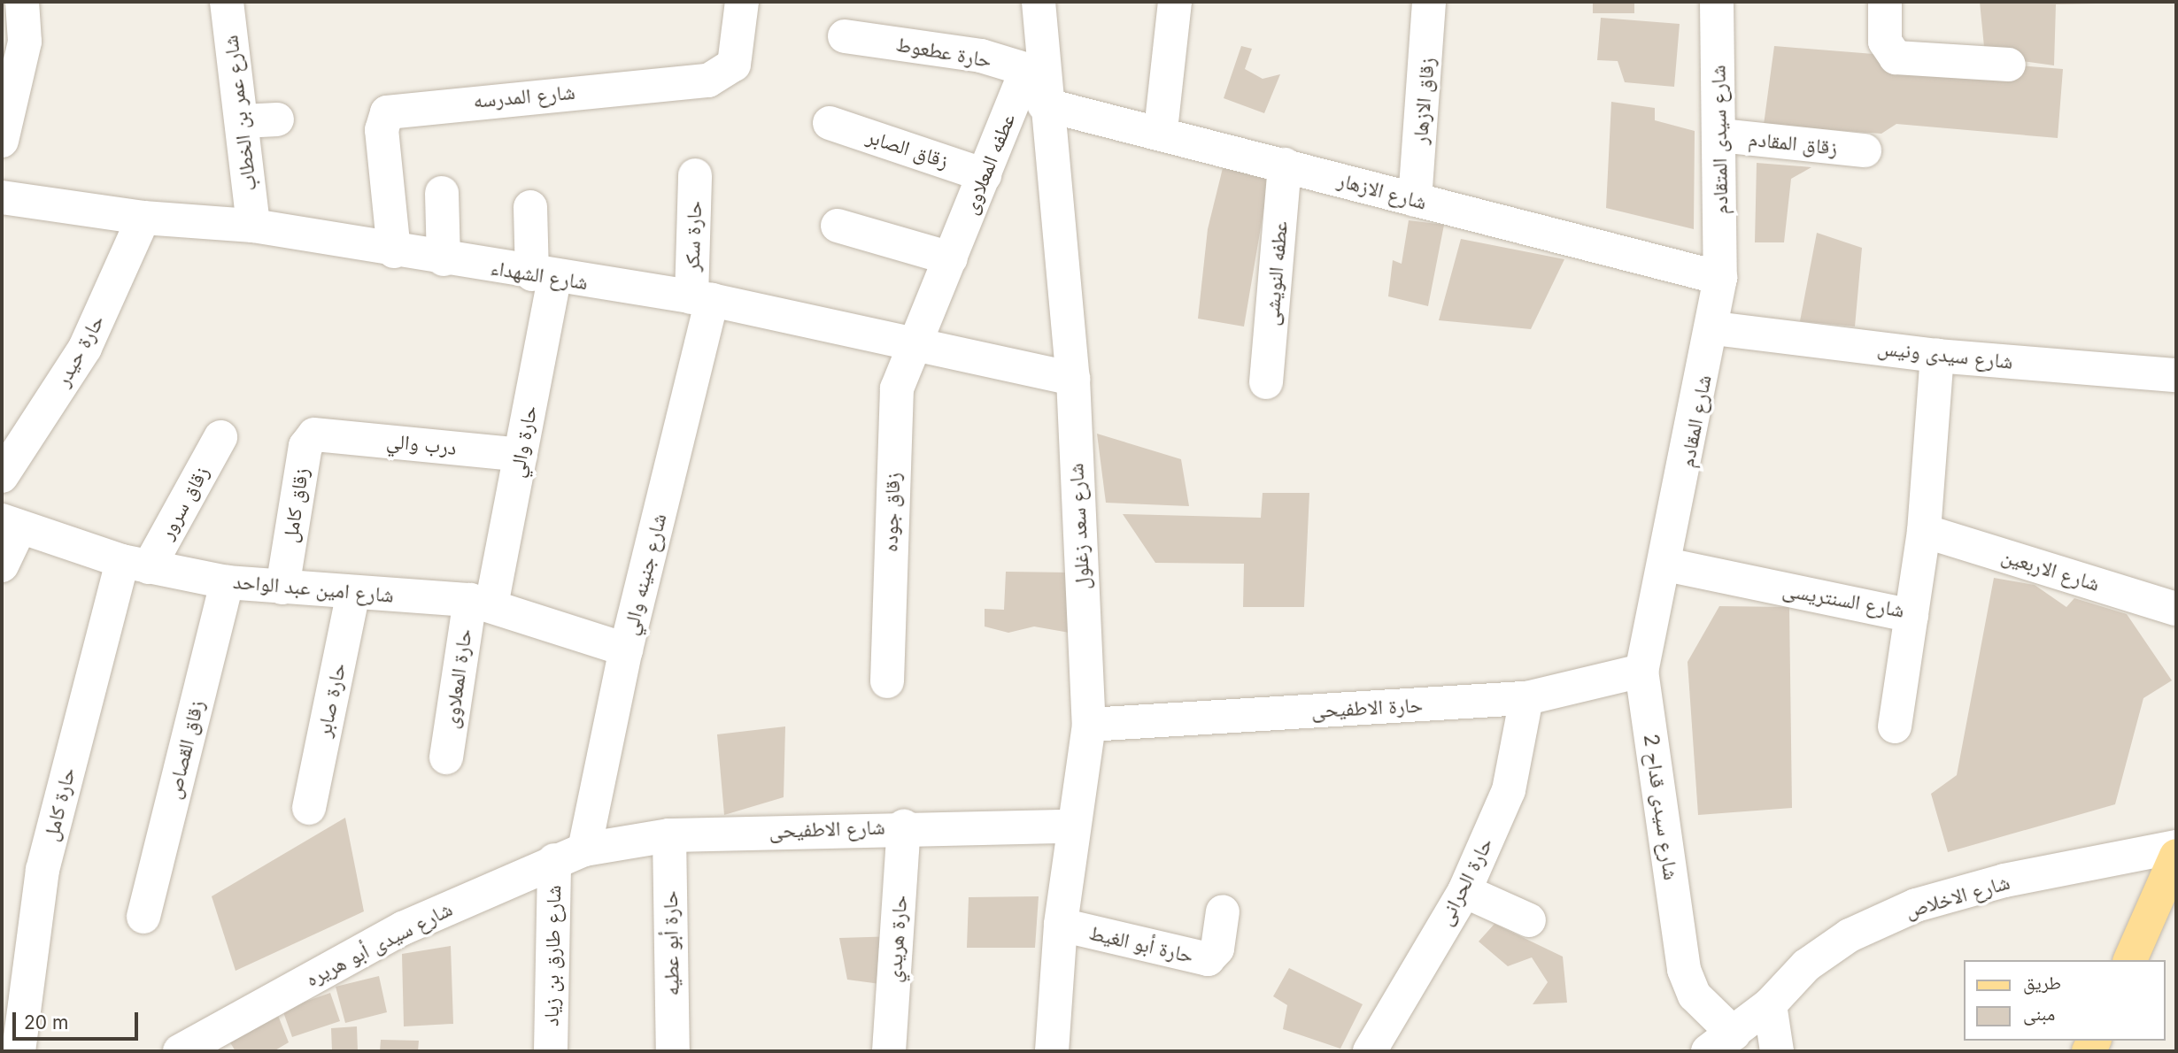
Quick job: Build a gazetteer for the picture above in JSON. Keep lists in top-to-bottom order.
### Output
{
  "streets": {
    "street": [
      "حارة عطعوط",
      "شارع المدرسه",
      "زقاق الازهار",
      "شارع عمر بن الخطاب",
      "شارع سيدى المتقادم",
      "زقاق المقادم",
      "زقاق الصابر",
      "عطفه المعلاوى",
      "شارع الازهار",
      "حارة سكر",
      "عطفه النويشى",
      "شارع الشهداء",
      "حارة حيدر",
      "شارع سيدى ونيس",
      "شارع المقادم",
      "حارة والي",
      "درب والي",
      "زقاق سرور",
      "زقاق كامل",
      "زقاق جوده",
      "شارع سعد زغلول",
      "شارع الاربعين",
      "شارع جنينه والي",
      "شارع امين عبد الواحد",
      "شارع السنتريسى",
      "حارة المعلاوى",
      "حارة صابر",
      "حارة الاطفيحى",
      "زقاق القصاص",
      "حارة كامل",
      "شارع سيدى قداح 2",
      "شارع الاطفيحى",
      "حارة الحرانى",
      "شارع الاخلاص",
      "حارة هريدي",
      "حارة أبو عطيه",
      "شارع سيدى أبو هريره",
      "حارة أبو الغيط",
      "شارع طارق بن زياد"
    ]
  },
  "crossings": [
    ["حارة عطعوط", "عطفه المعلاوى"],
    ["حارة عطعوط", "شارع الازهار"],
    ["حارة عطعوط", "شارع سعد زغلول"],
    ["شارع المدرسه", "شارع الشهداء"],
    ["زقاق الازهار", "شارع الازهار"],
    ["شارع عمر بن الخطاب", "شارع الشهداء"],
    ["شارع سيدى المتقادم", "زقاق المقادم"],
    ["شارع سيدى المتقادم", "شارع الازهار"],
    ["شارع سيدى المتقادم", "شارع المقادم"],
    ["زقاق الصابر", "عطفه المعلاوى"],
    ["عطفه المعلاوى", "شارع الازهار"],
    ["عطفه المعلاوى", "شارع الشهداء"],
    ["عطفه المعلاوى", "زقاق جوده"],
    ["عطفه المعلاوى", "شارع سعد زغلول"],
    ["شارع الازهار", "عطفه النويشى"],
    ["شارع الازهار", "شارع المقادم"],
    ["شارع الازهار", "شارع سعد زغلول"],
    ["حارة سكر", "شارع الشهداء"],
    ["حارة سكر", "شارع جنينه والي"],
    ["شارع الشهداء", "حارة حيدر"],
    ["شارع الشهداء", "حارة والي"],
    ["شارع الشهداء", "زقاق جوده"],
    ["شارع الشهداء", "شارع سعد زغلول"],
    ["شارع الشهداء", "شارع جنينه والي"],
    ["شارع سيدى ونيس", "شارع المقادم"],
    ["شارع سيدى ونيس", "شارع السنتريسى"],
    ["شارع المقادم", "شارع السنتريسى"],
    ["شارع المقادم", "شارع سيدى قداح 2"],
    ["حارة والي", "درب والي"],
    ["حارة والي", "شارع امين عبد الواحد"],
    ["حارة والي", "حارة المعلاوى"],
    ["درب والي", "زقاق كامل"],
    ["زقاق سرور", "شارع امين عبد الواحد"],
    ["زقاق سرور", "حارة كامل"],
    ["زقاق كامل", "شارع امين عبد الواحد"],
    ["شارع سعد زغلول", "حارة الاطفيحى"],
    ["شارع سعد زغلول", "شارع الاطفيحى"],
    ["شارع سعد زغلول", "حارة أبو الغيط"],
    ["شارع الاربعين", "شارع السنتريسى"],
    ["شارع جنينه والي", "شارع امين عبد الواحد"],
    ["شارع جنينه والي", "شارع الاطفيحى"],
    ["شارع جنينه والي", "شارع سيدى أبو هريره"],
    ["شارع جنينه والي", "شارع طارق بن زياد"],
    ["شارع امين عبد الواحد", "حارة المعلاوى"],
    ["شارع امين عبد الواحد", "حارة صابر"],
    ["شارع امين عبد الواحد", "زقاق القصاص"],
    ["شارع امين عبد الواحد", "حارة كامل"],
    ["شارع السنتريسى", "شارع سيدى قداح 2"],
    ["حارة الاطفيحى", "شارع سيدى قداح 2"],
    ["حارة الاطفيحى", "حارة الحرانى"],
    ["شارع سيدى قداح 2", "شارع الاخلاص"],
    ["شارع الاطفيحى", "حارة هريدي"],
    ["شارع الاطفيحى", "حارة أبو عطيه"],
    ["شارع الاطفيحى", "شارع سيدى أبو هريره"],
    ["شارع الاطفيحى", "شارع طارق بن زياد"],
    ["شارع سيدى أبو هريره", "شارع طارق بن زياد"]
  ],
  "legend": ["طريق", "مبنى"],
  "scale_bar": "20 m"
}
